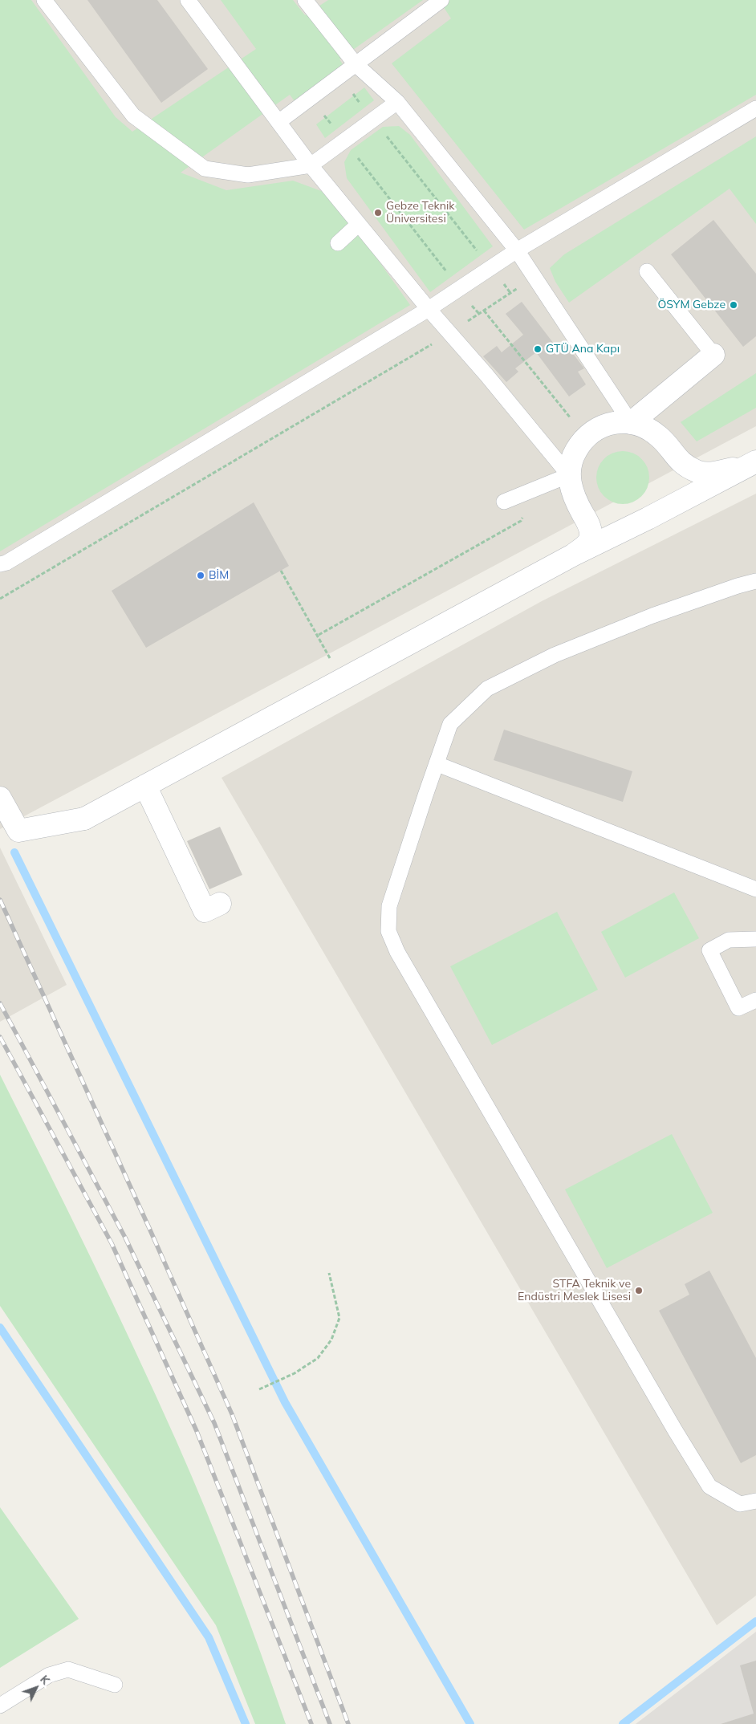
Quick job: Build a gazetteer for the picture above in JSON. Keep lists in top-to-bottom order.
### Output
{
  "places": [
    "Gebze Teknik Üniversitesi",
    "ÖSYM Gebze",
    "GTÜ Ana Kapı",
    "BİM",
    "STFA Teknik ve Endüstri Meslek Lisesi"
  ],
  "north": "top right"
}
